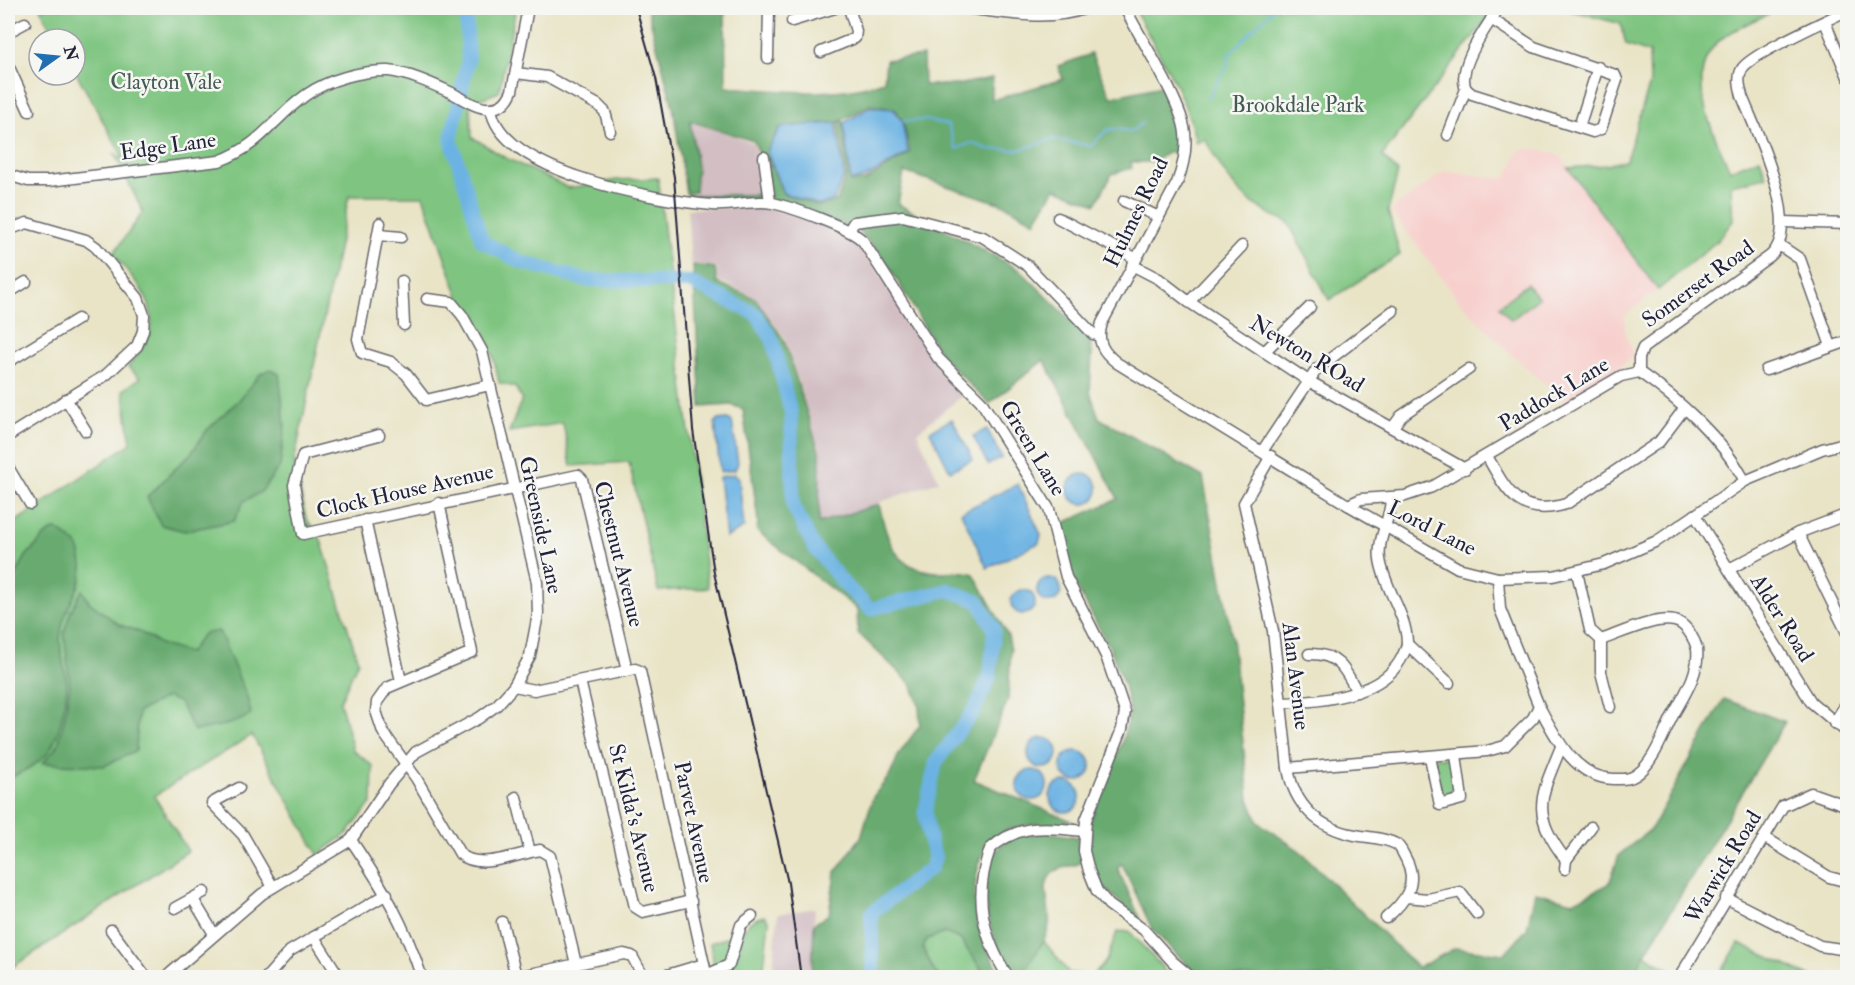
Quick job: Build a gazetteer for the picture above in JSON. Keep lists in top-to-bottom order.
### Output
{
  "streets": {
    "street": [
      "Edge Lane",
      "Hulmes Road",
      "Somerset Road",
      "Newton ROad",
      "Paddock Lane",
      "Green Lane",
      "Clock House Avenue",
      "Greenside Lane",
      "Lord Lane",
      "Chestnut Avenue",
      "Alder Road",
      "Alan Avenue",
      "St Kilda's Avenue",
      "Parvet Avenue",
      "Warwick Road"
    ]
  },
  "crossings": [
    ["Hulmes Road", "Newton ROad"],
    ["Hulmes Road", "Lord Lane"],
    ["Somerset Road", "Paddock Lane"],
    ["Newton ROad", "Paddock Lane"],
    ["Newton ROad", "Alan Avenue"],
    ["Paddock Lane", "Lord Lane"],
    ["Clock House Avenue", "Greenside Lane"],
    ["Clock House Avenue", "Chestnut Avenue"],
    ["Greenside Lane", "Chestnut Avenue"],
    ["Lord Lane", "Alder Road"],
    ["Lord Lane", "Alan Avenue"],
    ["Chestnut Avenue", "Parvet Avenue"],
    ["St Kilda's Avenue", "Parvet Avenue"]
  ],
  "parks": ["Clayton Vale", "Brookdale Park"],
  "north": "right"
}
